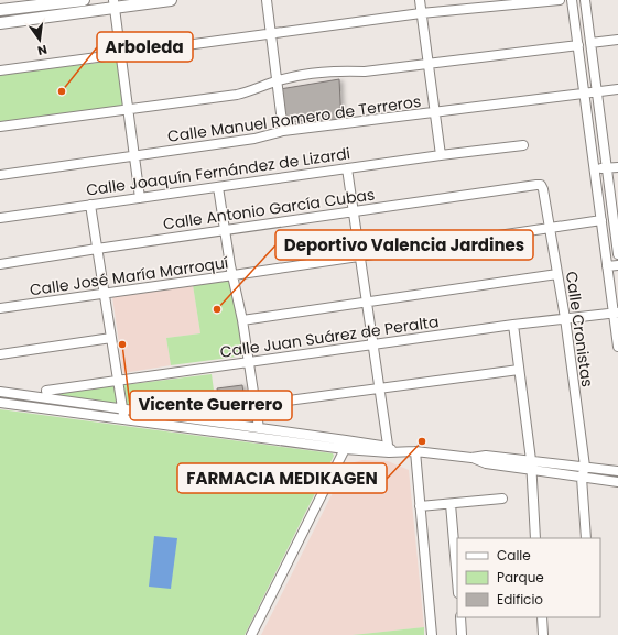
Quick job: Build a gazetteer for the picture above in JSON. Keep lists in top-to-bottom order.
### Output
{
  "streets": {
    "street": [
      "Calle Manuel Romero de Terreros",
      "Calle Joaquín Fernández de Lizardi",
      "Calle Antonio García Cubas",
      "Calle José María Marroquí",
      "Calle Cronistas",
      "Calle Juan Suárez de Peralta"
    ]
  },
  "crossings": [
    ["Calle Antonio García Cubas", "Calle Cronistas"],
    ["Calle José María Marroquí", "Calle Cronistas"],
    ["Calle Cronistas", "Calle Juan Suárez de Peralta"]
  ],
  "places": [
    "Arboleda",
    "Deportivo Valencia Jardines",
    "Vicente Guerrero",
    "FARMACIA MEDIKAGEN"
  ],
  "legend": ["Calle", "Parque", "Edificio"],
  "north": "bottom"
}
